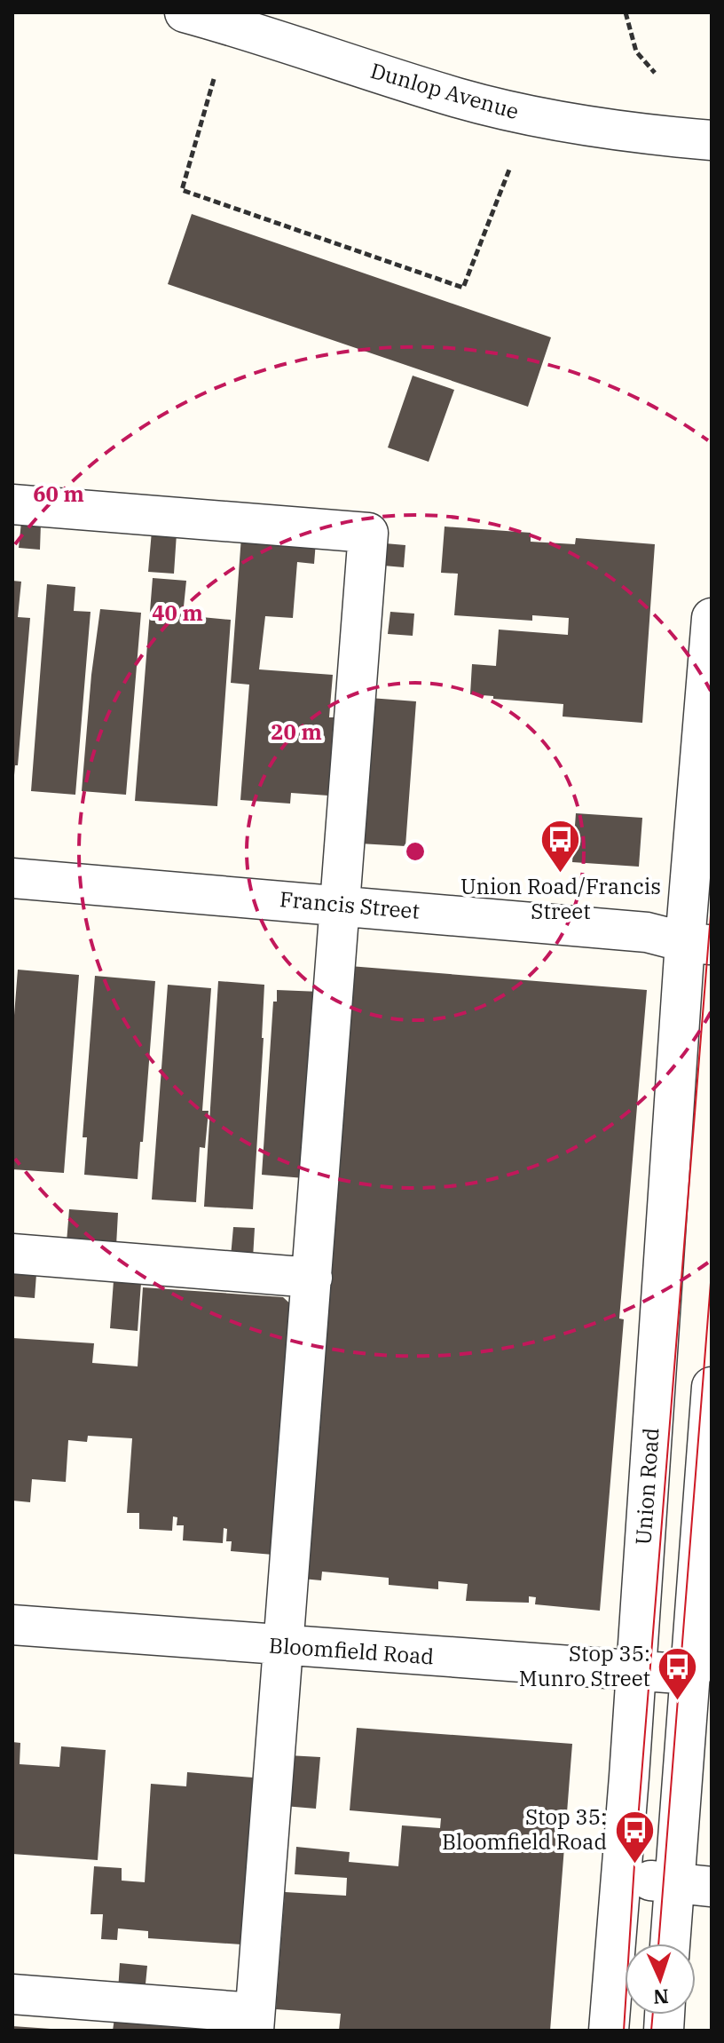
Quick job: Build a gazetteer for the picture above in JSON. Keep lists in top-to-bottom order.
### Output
{
  "streets": {
    "street": [
      "Dunlop Avenue",
      "Francis Street",
      "Union Road",
      "Bloomfield Road"
    ]
  },
  "crossings": [
    ["Francis Street", "Union Road"],
    ["Union Road", "Bloomfield Road"]
  ],
  "places": {
    "bus stop": ["Union Road/Francis Street", "Stop 35: Munro Street", "Stop 35: Bloomfield Road"]
  },
  "north": "bottom",
  "rings": ["60 m", "40 m", "20 m"]
}
